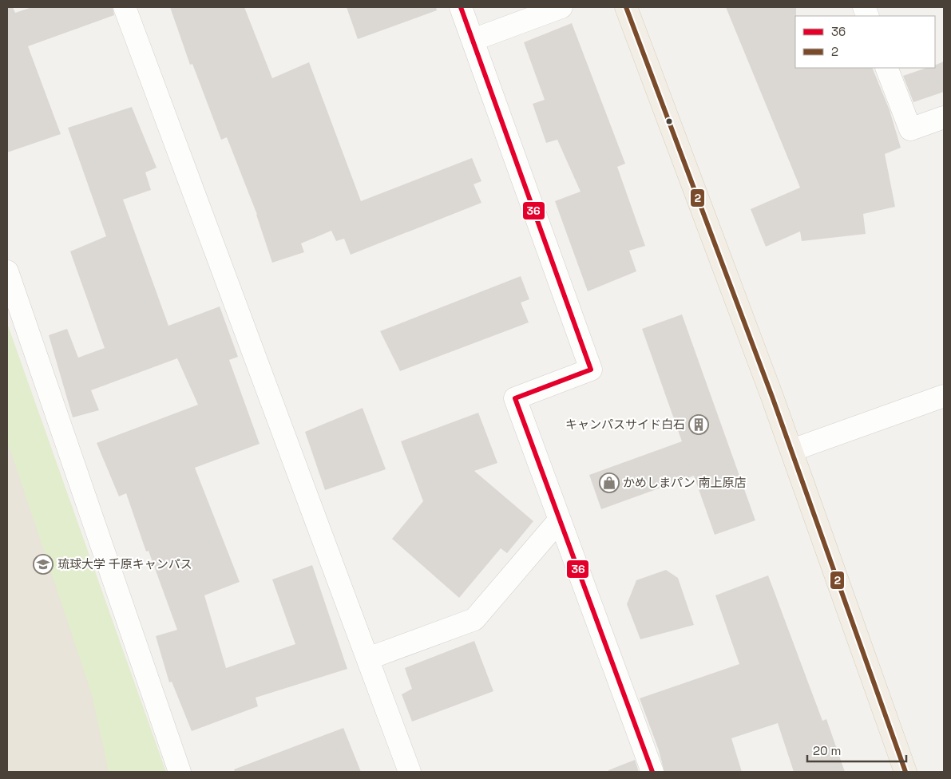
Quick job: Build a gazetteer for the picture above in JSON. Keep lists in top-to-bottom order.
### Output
{
  "places": {
    "building": ["キャンパスサイド白石"],
    "shop": ["かめしまパン 南上原店"],
    "school or university": ["琉球大学 千原キャンパス"]
  },
  "lines": ["transit line 36", "transit line 2"],
  "legend": ["36", "2"],
  "scale_bar": "20 m"
}
